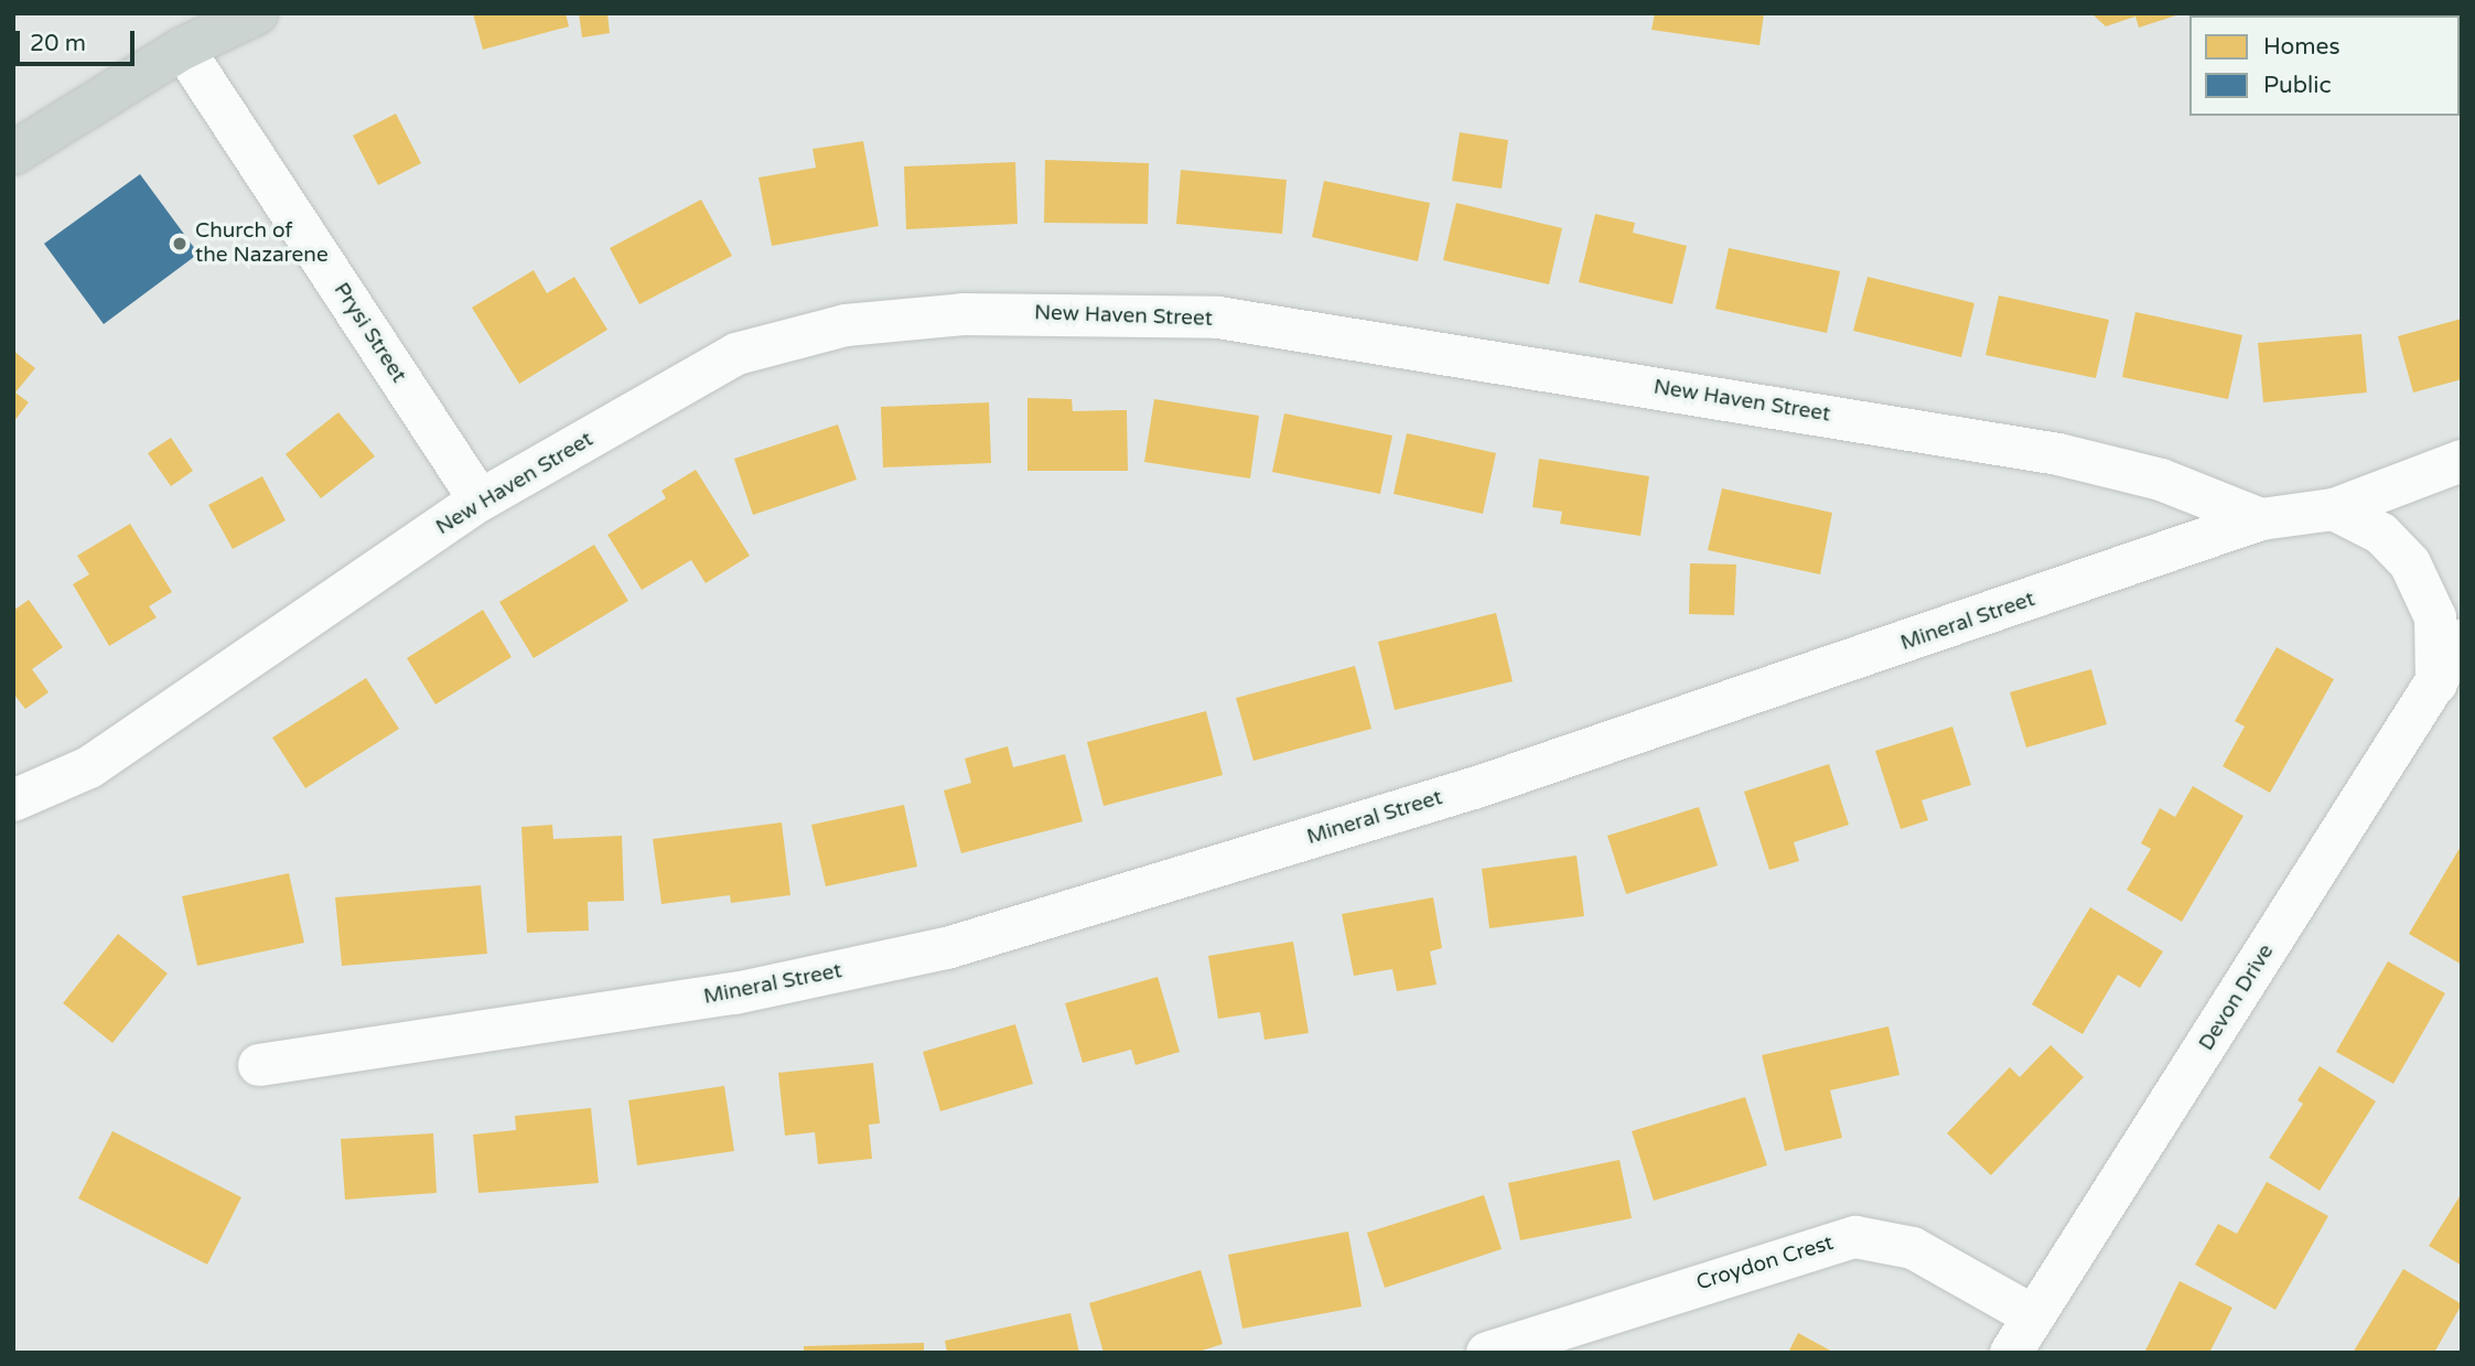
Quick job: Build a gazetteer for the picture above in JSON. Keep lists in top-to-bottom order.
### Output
{
  "streets": {
    "street": [
      "New Haven Street",
      "Prysi Street",
      "Mineral Street",
      "Devon Drive",
      "Croydon Crest"
    ]
  },
  "crossings": [
    ["New Haven Street", "Prysi Street"],
    ["New Haven Street", "Mineral Street"],
    ["Devon Drive", "Croydon Crest"]
  ],
  "places": ["Church of the Nazarene"],
  "legend": ["Homes", "Public"],
  "scale_bar": "20 m"
}
